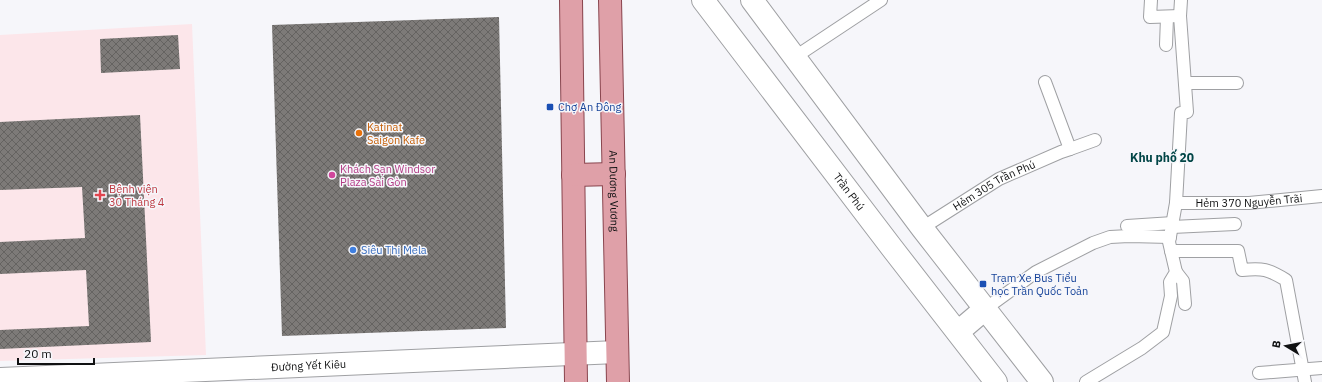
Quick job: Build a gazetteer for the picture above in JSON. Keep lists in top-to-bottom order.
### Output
{
  "streets": {
    "main road": ["An Dương Vương", "Trần Phú", "Đường Yết Kiêu"],
    "lane": ["Hẻm 305 Trần Phú", "Hẻm 370 Nguyễn Trãi"]
  },
  "crossings": [
    ["An Dương Vương", "Đường Yết Kiêu"]
  ],
  "districts": ["Khu phố 20"],
  "places": {
    "transit": ["Chợ An Đông", "Trạm Xe Bus Tiểu học Trần Quốc Toản"],
    "other": ["Katinat Saigon Kafe", "Khách Sạn Windsor Plaza Sài Gòn", "Siêu Thị Mela"],
    "health": ["Bệnh viện 30 Tháng 4"]
  },
  "scale_bar": "20 m",
  "north": "left"
}
